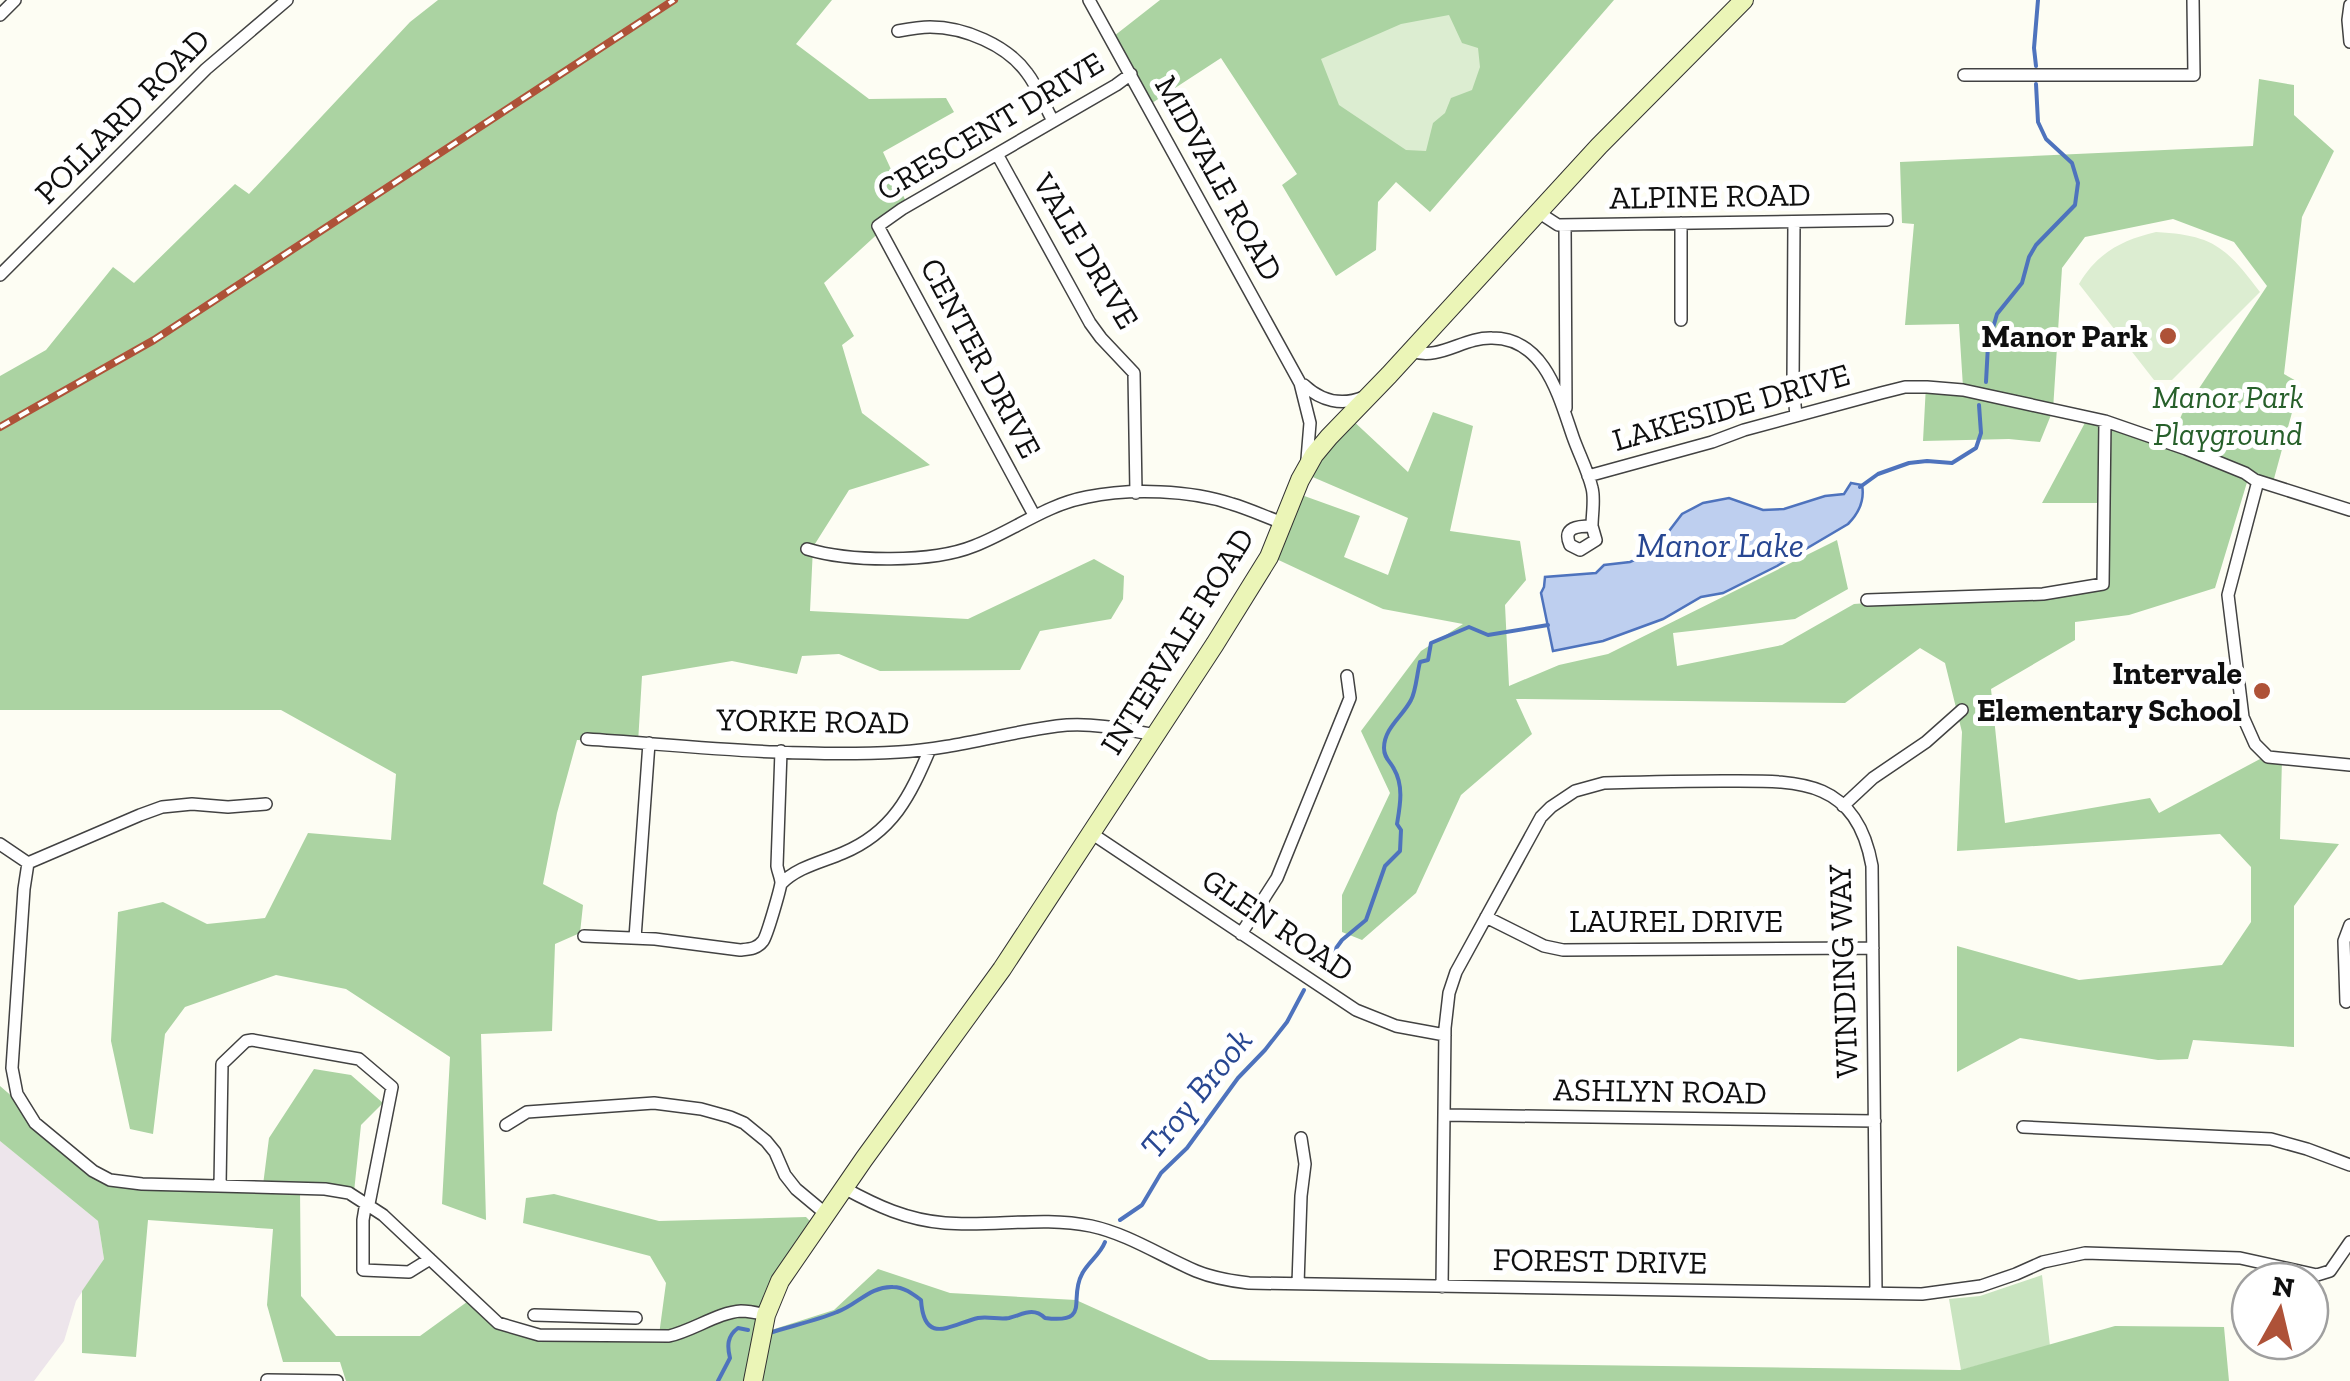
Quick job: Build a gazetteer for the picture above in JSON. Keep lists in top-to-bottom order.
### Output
{
  "streets": {
    "street": [
      "POLLARD ROAD",
      "CRESCENT DRIVE",
      "MIDVALE ROAD",
      "ALPINE ROAD",
      "VALE DRIVE",
      "CENTER DRIVE",
      "LAKESIDE DRIVE",
      "INTERVALE ROAD",
      "YORKE ROAD",
      "LAUREL DRIVE",
      "GLEN ROAD",
      "WINDING WAY",
      "ASHLYN ROAD",
      "FOREST DRIVE"
    ]
  },
  "crossings": [
    ["CRESCENT DRIVE", "MIDVALE ROAD"],
    ["CRESCENT DRIVE", "VALE DRIVE"],
    ["CRESCENT DRIVE", "CENTER DRIVE"],
    ["MIDVALE ROAD", "INTERVALE ROAD"],
    ["ALPINE ROAD", "INTERVALE ROAD"],
    ["LAKESIDE DRIVE", "INTERVALE ROAD"],
    ["INTERVALE ROAD", "YORKE ROAD"],
    ["INTERVALE ROAD", "GLEN ROAD"],
    ["INTERVALE ROAD", "FOREST DRIVE"],
    ["LAUREL DRIVE", "WINDING WAY"],
    ["WINDING WAY", "ASHLYN ROAD"],
    ["WINDING WAY", "FOREST DRIVE"]
  ],
  "water": ["Manor Lake", "Troy Brook"],
  "parks": ["Manor Park Playground"],
  "places": ["Manor Park", "Intervale Elementary School"],
  "north": "top"
}
